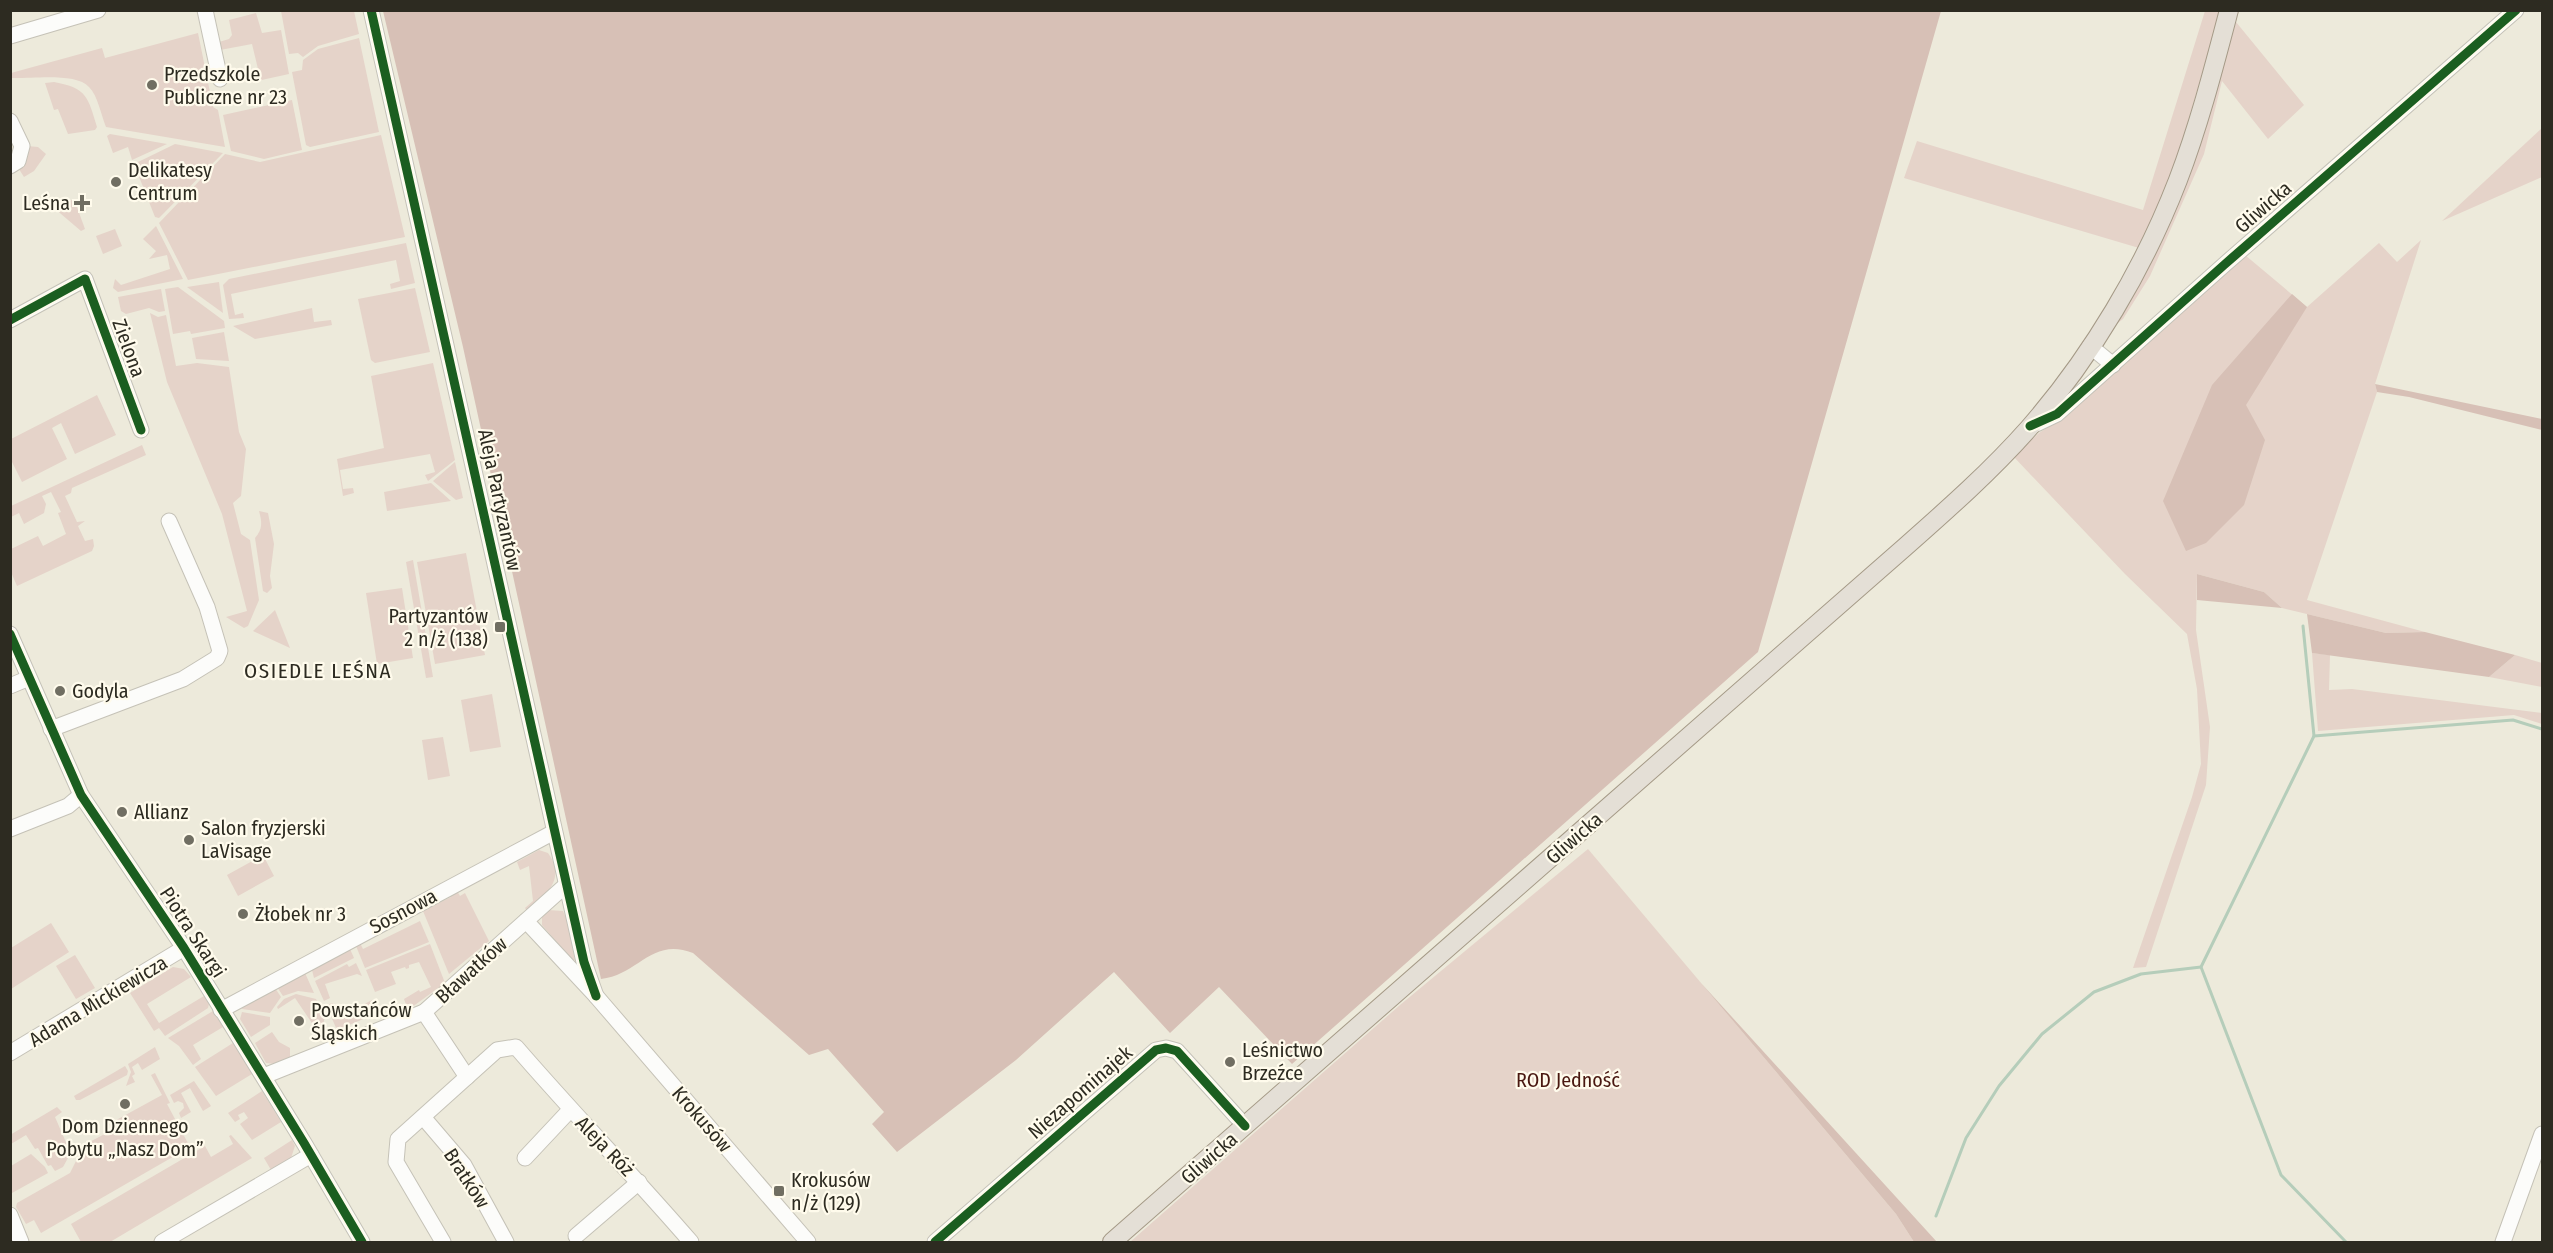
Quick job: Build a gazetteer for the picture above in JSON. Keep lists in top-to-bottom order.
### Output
{
  "streets": {
    "main road": ["Gliwicka"],
    "street": [
      "Zielona",
      "Aleja Partyzantów",
      "Sosnowa",
      "Piotra Skargi",
      "Bławatków",
      "Adama Mickiewicza",
      "Niezapominajek",
      "Krokusów",
      "Aleja Róż",
      "Bratków"
    ]
  },
  "crossings": [
    ["Gliwicka", "Niezapominajek"],
    ["Aleja Partyzantów", "Sosnowa"],
    ["Aleja Partyzantów", "Bławatków"],
    ["Aleja Partyzantów", "Krokusów"],
    ["Sosnowa", "Piotra Skargi"],
    ["Piotra Skargi", "Bławatków"],
    ["Piotra Skargi", "Adama Mickiewicza"],
    ["Bławatków", "Krokusów"],
    ["Aleja Róż", "Bratków"]
  ],
  "districts": ["OSIEDLE LEŚNA"],
  "parks": ["ROD Jedność"],
  "places": {
    "other": [
      "Przedszkole Publiczne nr 23",
      "Delikatesy Centrum",
      "Godyla",
      "Allianz",
      "Salon fryzjerski LaVisage",
      "Żłobek nr 3",
      "Powstańców Śląskich",
      "Leśnictwo Brzeźce",
      "Dom Dziennego Pobytu „Nasz Dom”"
    ],
    "health": ["Leśna"],
    "transit": ["Partyzantów 2 n/ż (138)", "Krokusów n/ż (129)"]
  }
}
